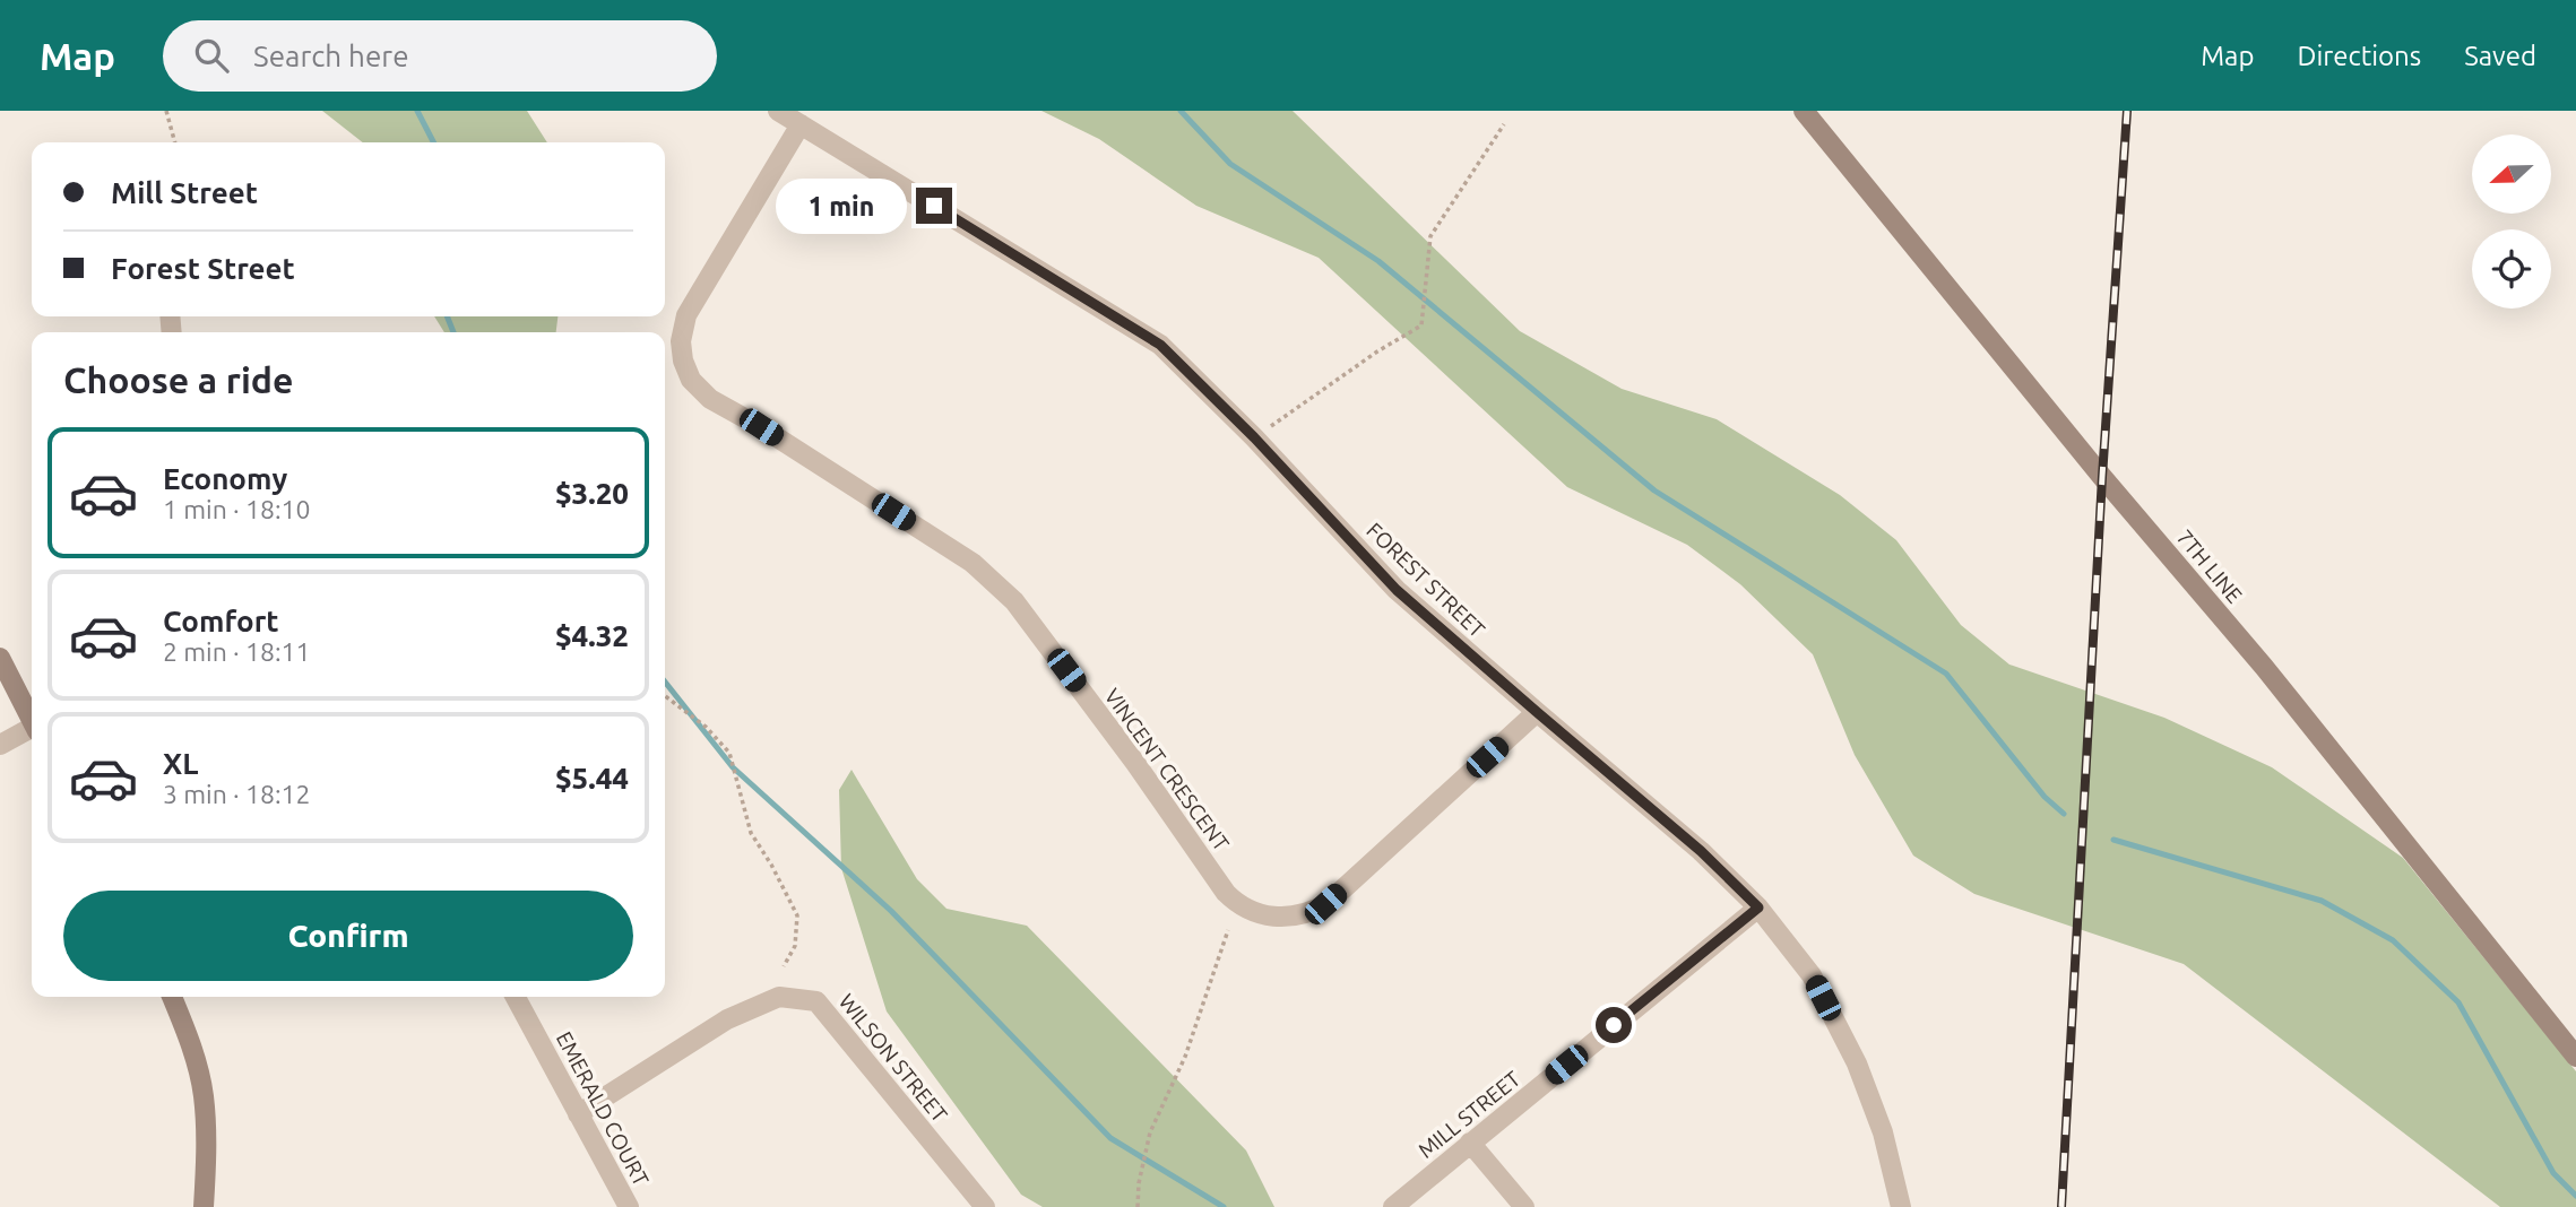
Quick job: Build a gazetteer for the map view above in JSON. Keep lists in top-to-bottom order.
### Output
{
  "streets": {
    "street": [
      "7TH LINE",
      "FOREST STREET",
      "VINCENT CRESCENT",
      "WILSON STREET",
      "EMERALD COURT",
      "MILL STREET"
    ]
  },
  "crossings": [
    ["FOREST STREET", "VINCENT CRESCENT"],
    ["FOREST STREET", "MILL STREET"],
    ["WILSON STREET", "EMERALD COURT"]
  ],
  "north": "left",
  "page": {
    "header": "Map",
    "search": "Search here",
    "nav": ["Map", "Directions", "Saved"],
    "banner": ["Mill Street", "Forest Street"],
    "bubble": "1 min",
    "heading": "Choose a ride",
    "list": [
      {
        "name": "Economy",
        "note": "1 min · 18:10",
        "value": "$3.20"
      },
      {
        "name": "Comfort",
        "note": "2 min · 18:11",
        "value": "$4.32"
      },
      {
        "name": "XL",
        "note": "3 min · 18:12",
        "value": "$5.44"
      }
    ],
    "buttons": "Confirm"
  }
}
